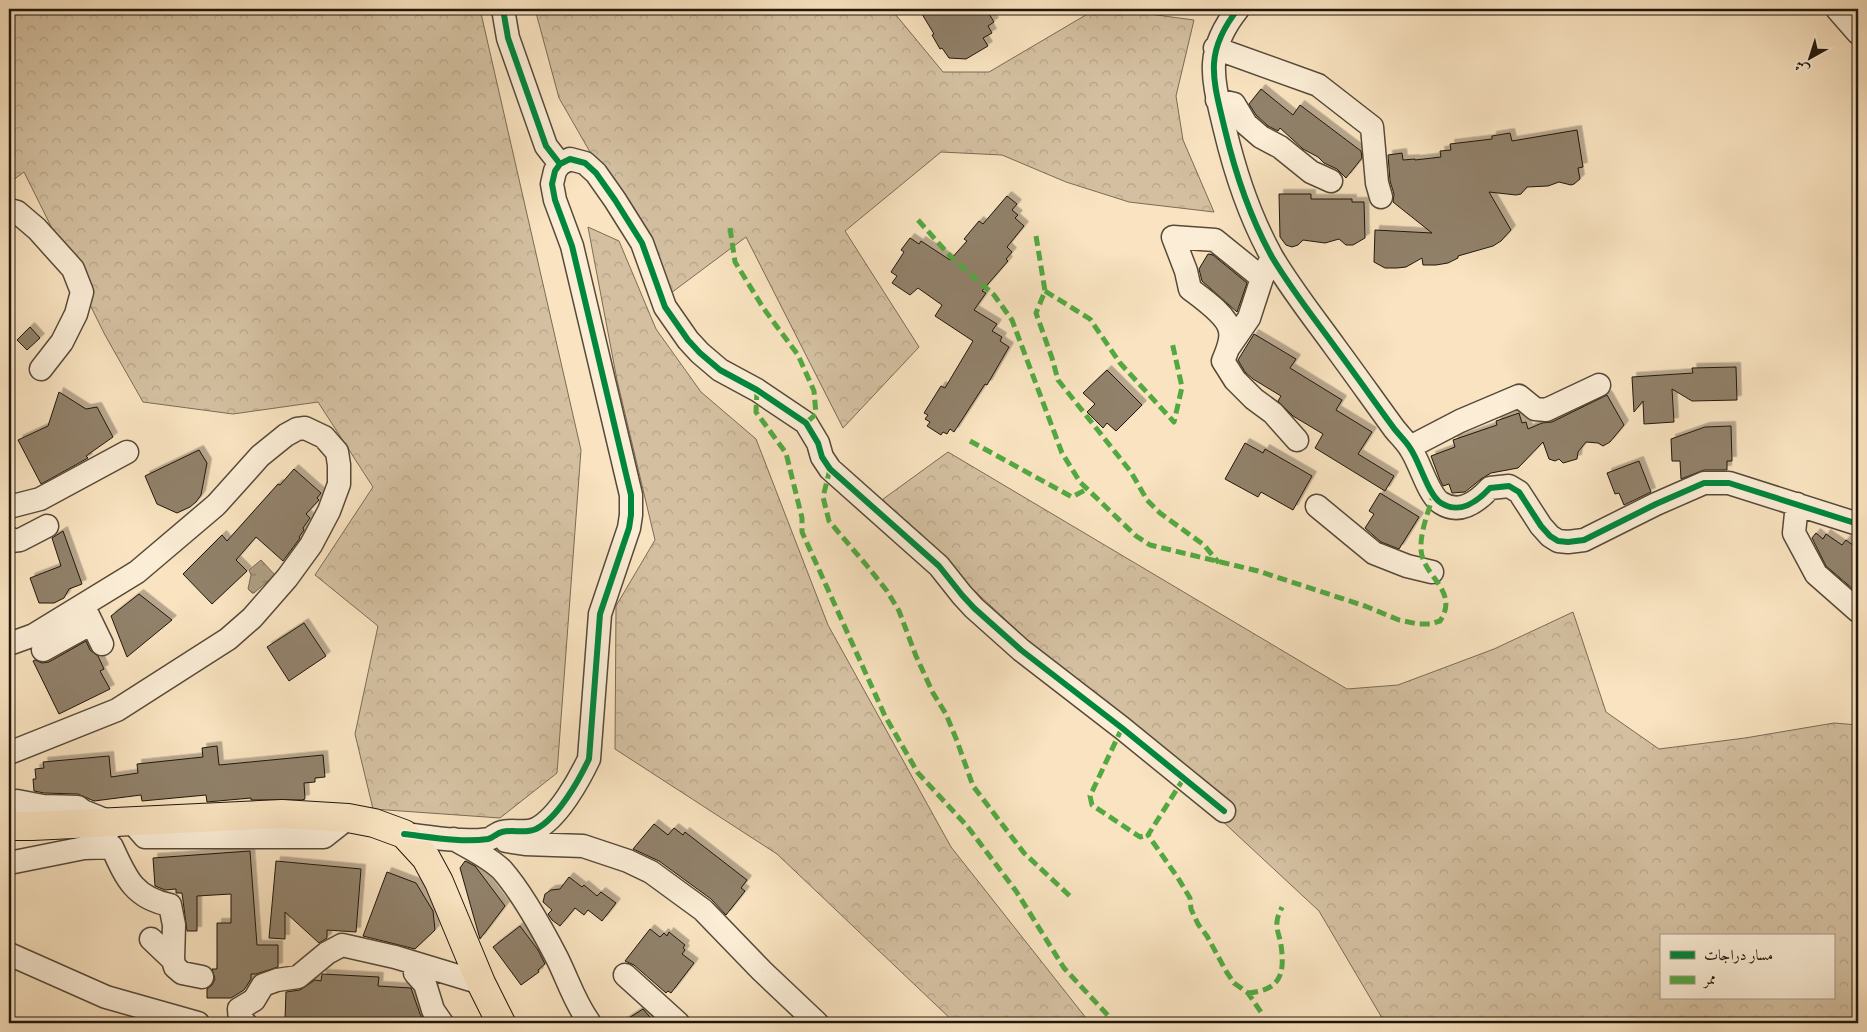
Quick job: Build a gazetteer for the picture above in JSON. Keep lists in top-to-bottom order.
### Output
{
  "legend": ["مسار دراجات", "ممر"],
  "north": "bottom left"
}
